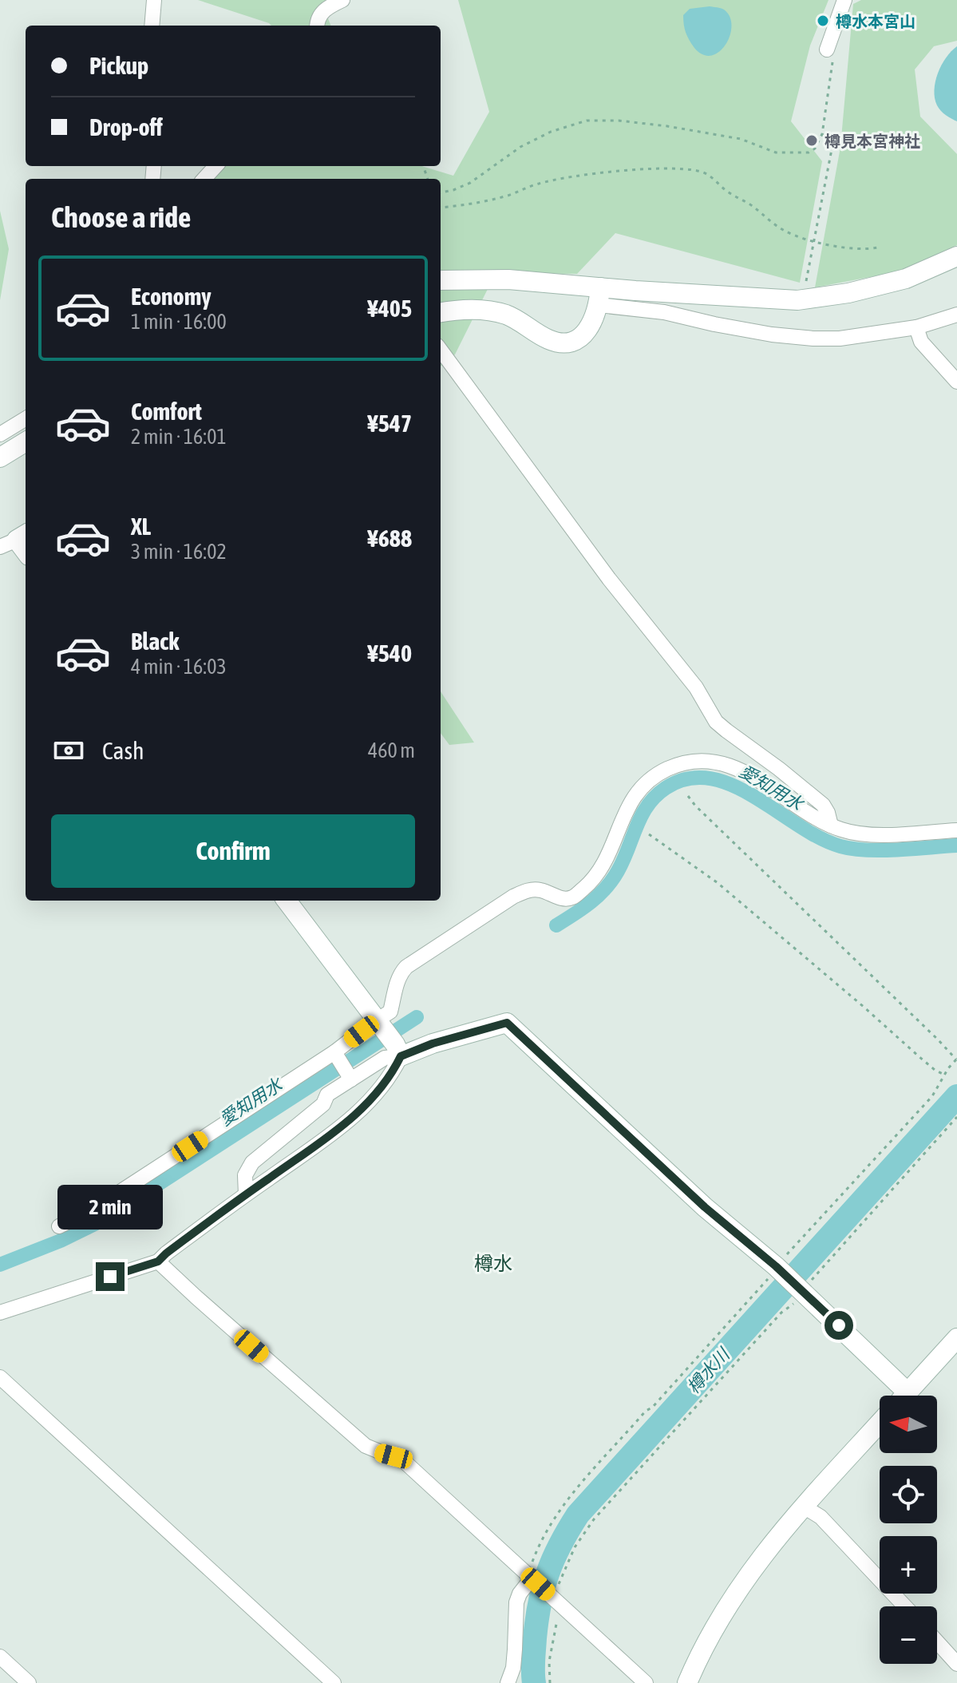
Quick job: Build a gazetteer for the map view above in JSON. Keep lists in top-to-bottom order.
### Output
{
  "districts": ["樽水"],
  "water": ["愛知用水", "樽水川"],
  "places": ["樽水本宮山", "樽見本宮神社"],
  "north": "left",
  "page": {
    "banner": ["Pickup", "Drop-off"],
    "heading": "Choose a ride",
    "list": [
      {
        "name": "Economy",
        "note": "1 min · 16:00",
        "value": "¥405"
      },
      {
        "name": "Comfort",
        "note": "2 min · 16:01",
        "value": "¥547"
      },
      {
        "name": "XL",
        "note": "3 min · 16:02",
        "value": "¥688"
      },
      {
        "name": "Black",
        "note": "4 min · 16:03",
        "value": "¥540"
      }
    ],
    "pay": ["Cash", "460 m"],
    "buttons": "Confirm",
    "bubble": "2 min",
    "map_buttons": ["+", "−"]
  }
}
